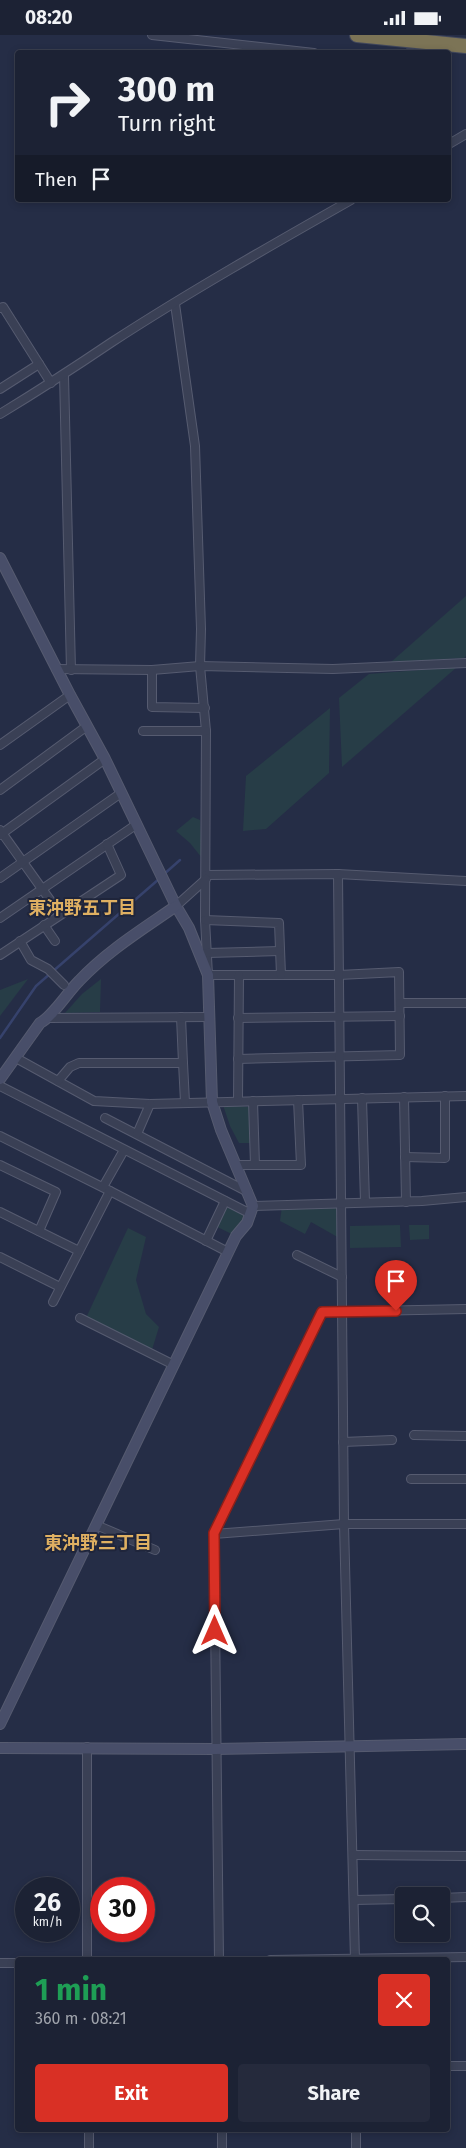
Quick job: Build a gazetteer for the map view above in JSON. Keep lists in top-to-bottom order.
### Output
{
  "districts": ["東沖野五丁目", "東沖野三丁目"],
  "page": {
    "status": "08:20",
    "turn": ["300 m", "Turn right"],
    "then": "Then",
    "speed": "26 km/h",
    "limit": "30",
    "heading": ["1 min", "360 m · 08:21"],
    "buttons": ["Exit", "Share"]
  }
}
